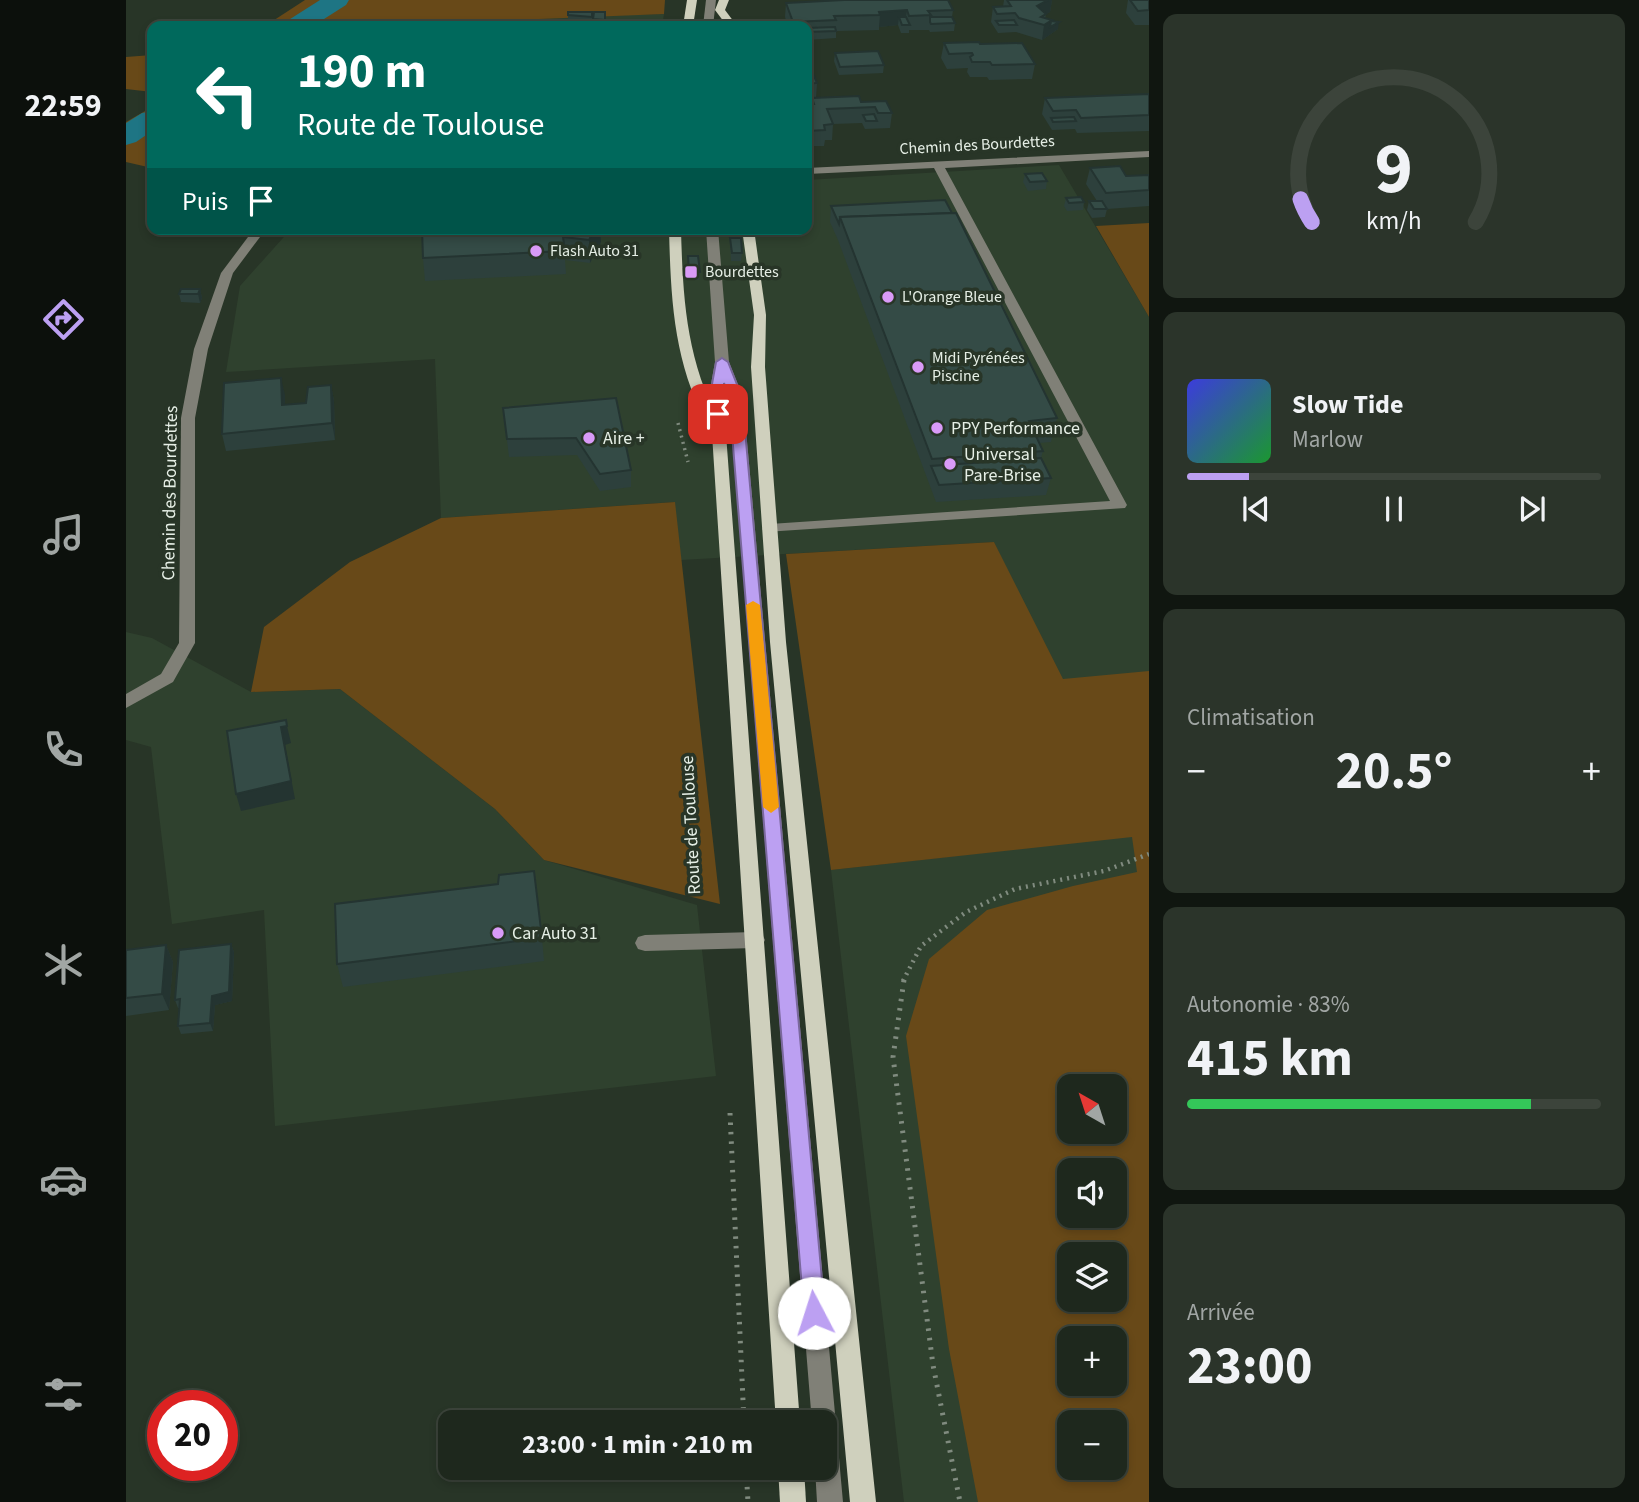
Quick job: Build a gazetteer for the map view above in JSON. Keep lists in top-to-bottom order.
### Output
{
  "streets": {
    "street": ["Chemin des Bourdettes"]
  },
  "places": {
    "other": [
      "Flash Auto 31",
      "L'Orange Bleue",
      "Midi Pyrénées Piscine",
      "PPY Performance",
      "Aire +",
      "Universal Pare-Brise",
      "Car Auto 31"
    ],
    "transit": ["Bourdettes"]
  },
  "north": "top left",
  "page": {
    "tabs": "22:59",
    "turn": ["190 m", "Route de Toulouse"],
    "then": "Puis",
    "song": ["Slow Tide", "Marlow"],
    "tile": [
      "Climatisation",
      ["Autonomie · 83%", "415 km"],
      ["Arrivée", "23:00"]
    ],
    "heat": ["−", "20.5°", "+"],
    "map_buttons": ["+", "−"],
    "limit": "20",
    "trip": "23:00 · 1 min · 210 m",
    "gauge": ["9", "km/h"]
  }
}
